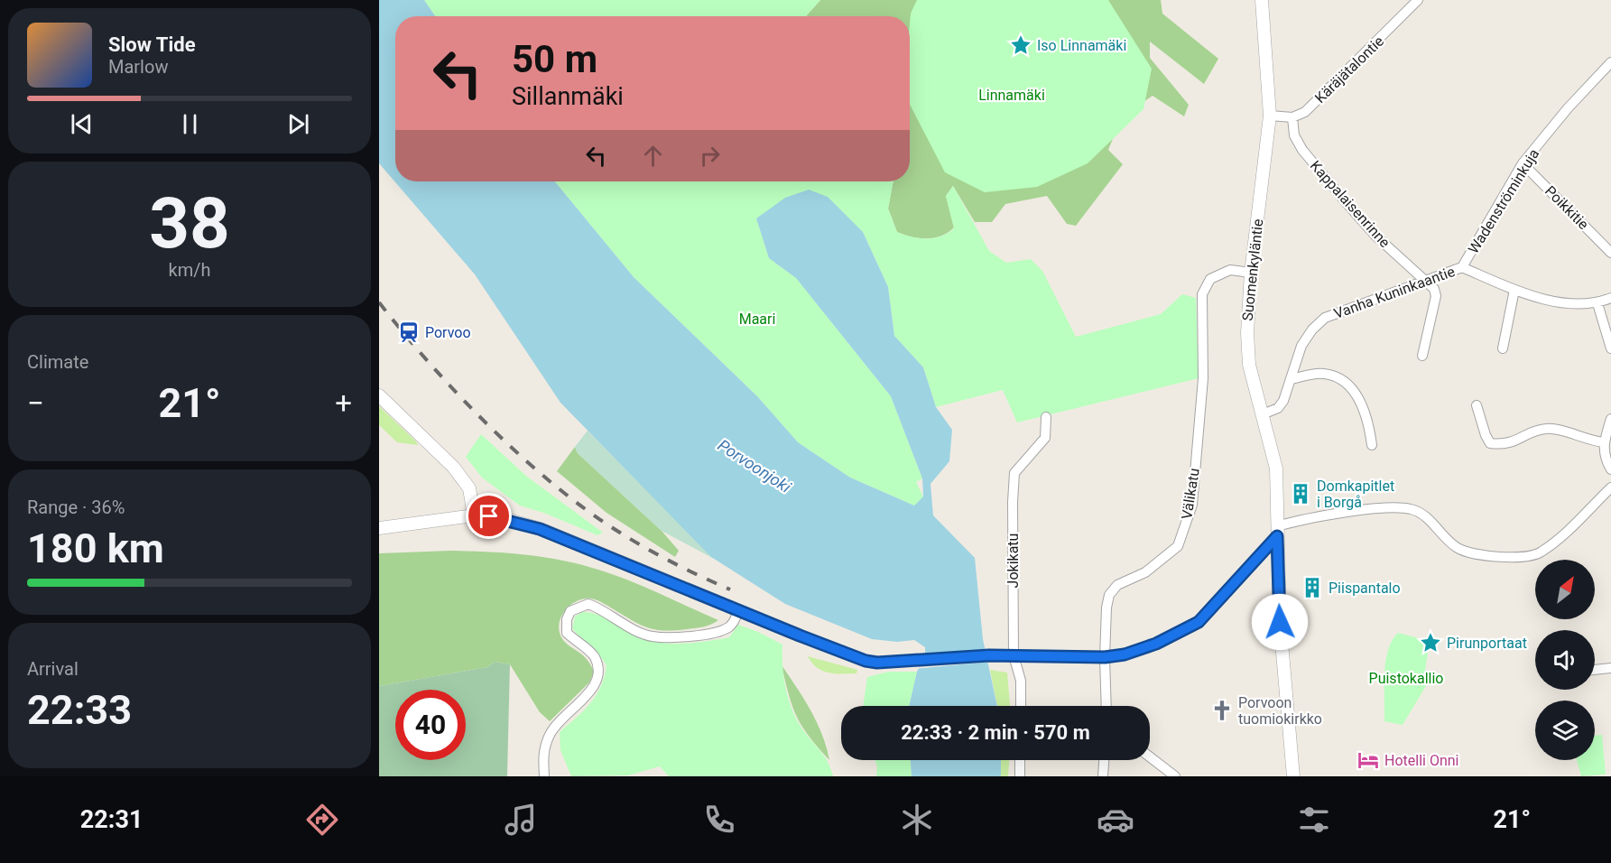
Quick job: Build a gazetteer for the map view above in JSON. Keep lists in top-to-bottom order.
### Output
{
  "streets": {
    "street": [
      "Käräjätalontie",
      "Wadenströminkuja",
      "Kappalaisenrinne",
      "Poikkitie",
      "Suomenkyläntie",
      "Vanha Kuninkaantie",
      "Välikatu",
      "Jokikatu"
    ]
  },
  "crossings": [
    ["Käräjätalontie", "Kappalaisenrinne"],
    ["Wadenströminkuja", "Poikkitie"],
    ["Wadenströminkuja", "Vanha Kuninkaantie"],
    ["Kappalaisenrinne", "Vanha Kuninkaantie"],
    ["Suomenkyläntie", "Vanha Kuninkaantie"],
    ["Suomenkyläntie", "Välikatu"]
  ],
  "water": ["Porvoonjoki"],
  "parks": ["Linnamäki", "Maari", "Puistokallio"],
  "places": {
    "place": ["Iso Linnamäki", "Pirunportaat"],
    "station": ["Porvoo"],
    "building": ["Domkapitlet i Borgå", "Piispantalo"],
    "church": ["Porvoon tuomiokirkko"],
    "hotel": ["Hotelli Onni"]
  },
  "north": "top right",
  "page": {
    "turn": ["50 m", "Sillanmäki"],
    "song": ["Slow Tide", "Marlow"],
    "tile": [
      ["38", "km/h"],
      "Climate",
      ["Range · 36%", "180 km"],
      ["Arrival", "22:33"]
    ],
    "heat": ["−", "21°", "+"],
    "limit": "40",
    "trip": "22:33 · 2 min · 570 m",
    "tabs": ["22:31", "21°"]
  }
}
